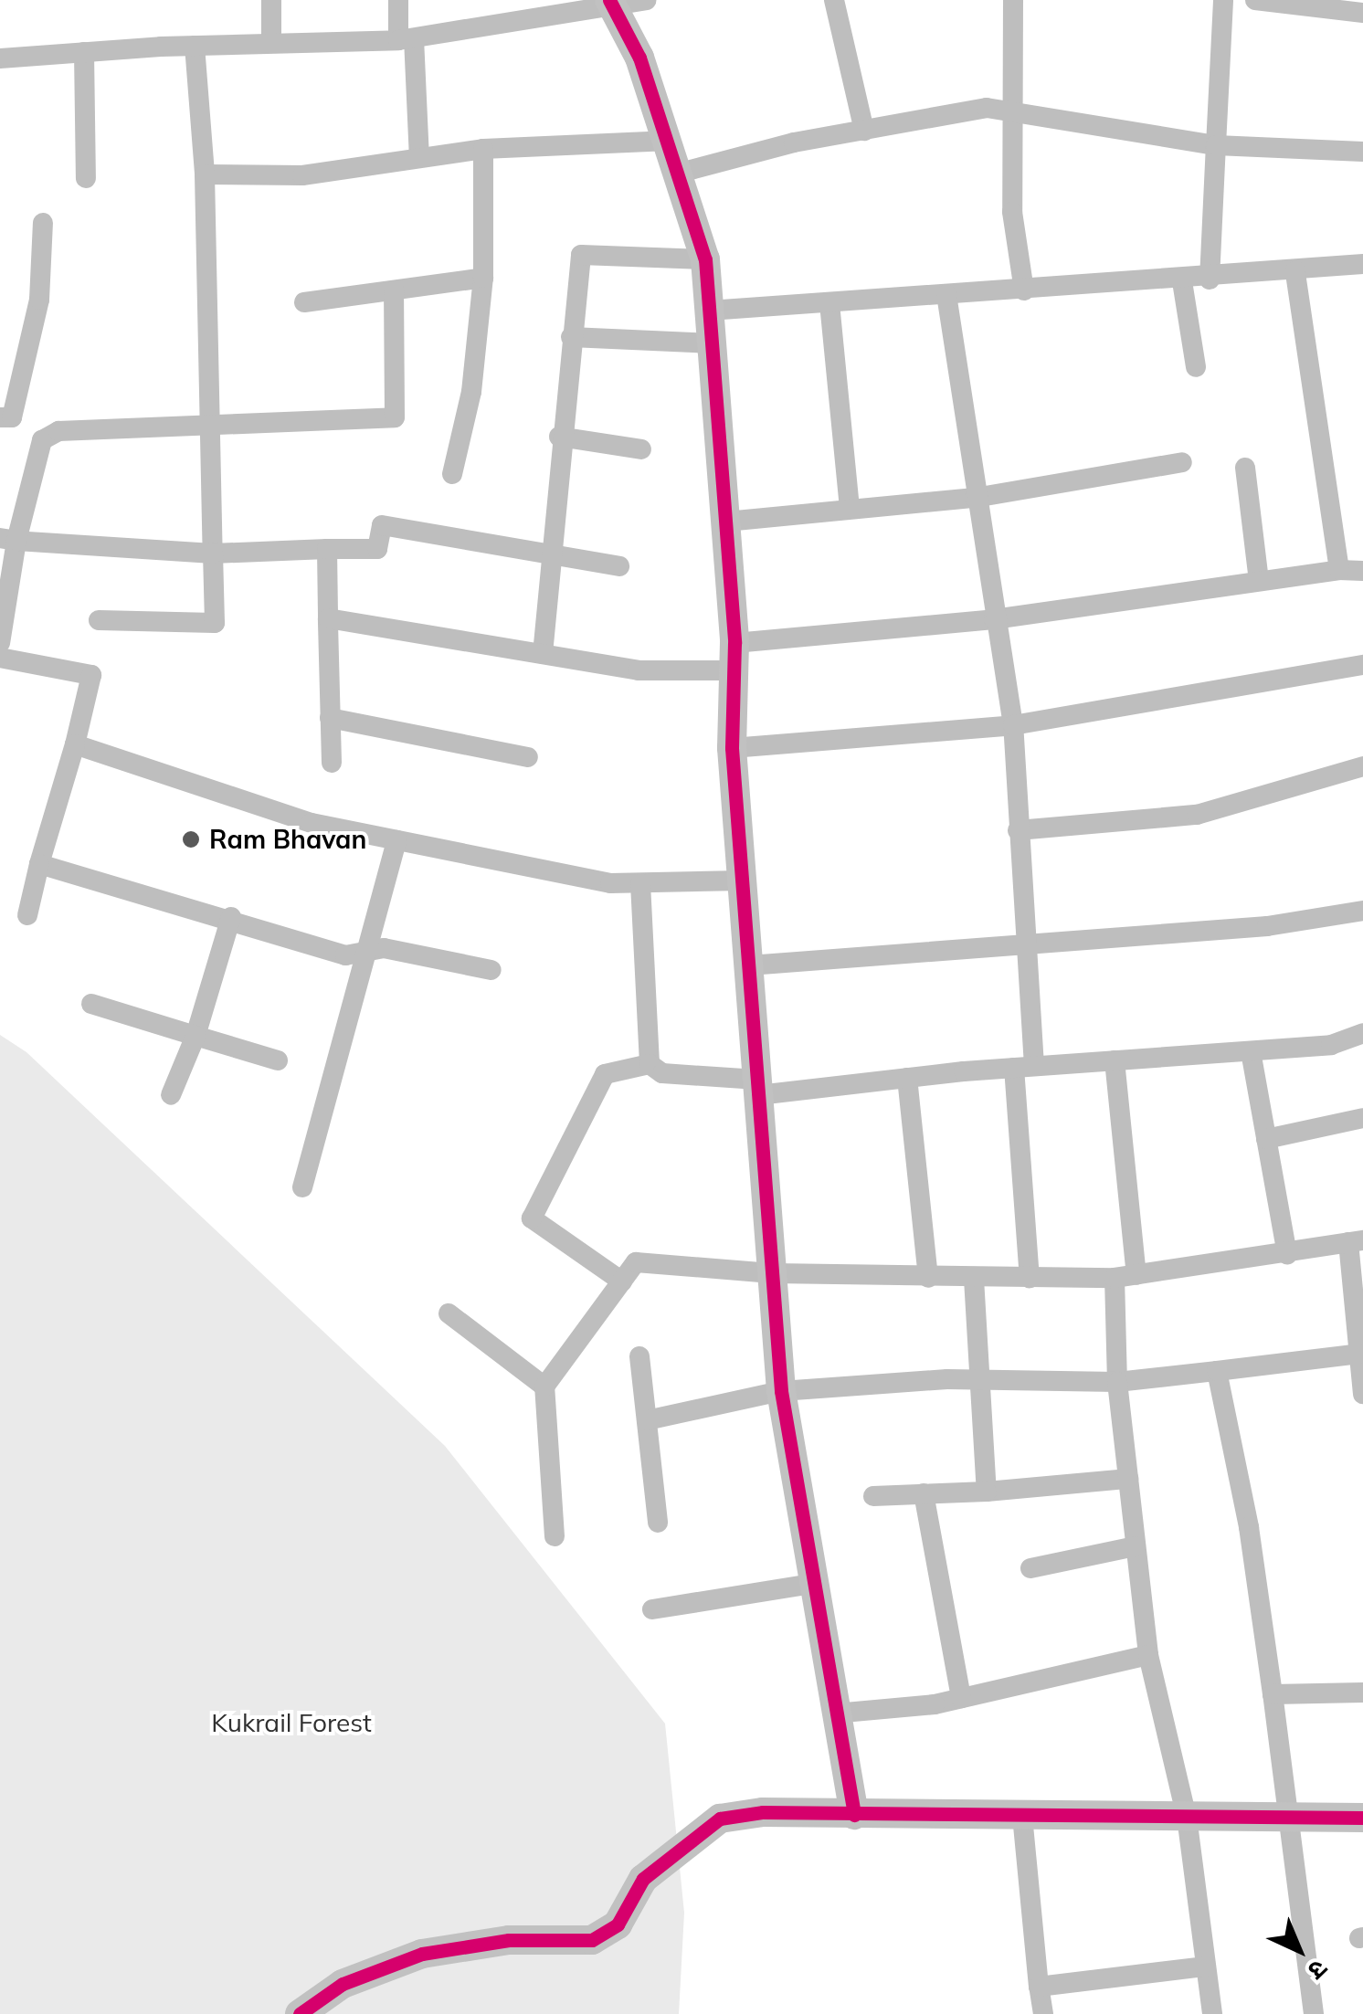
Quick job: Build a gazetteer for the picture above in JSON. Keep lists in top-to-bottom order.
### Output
{
  "parks": ["Kukrail Forest"],
  "places": ["Ram Bhavan"],
  "north": "bottom right"
}
